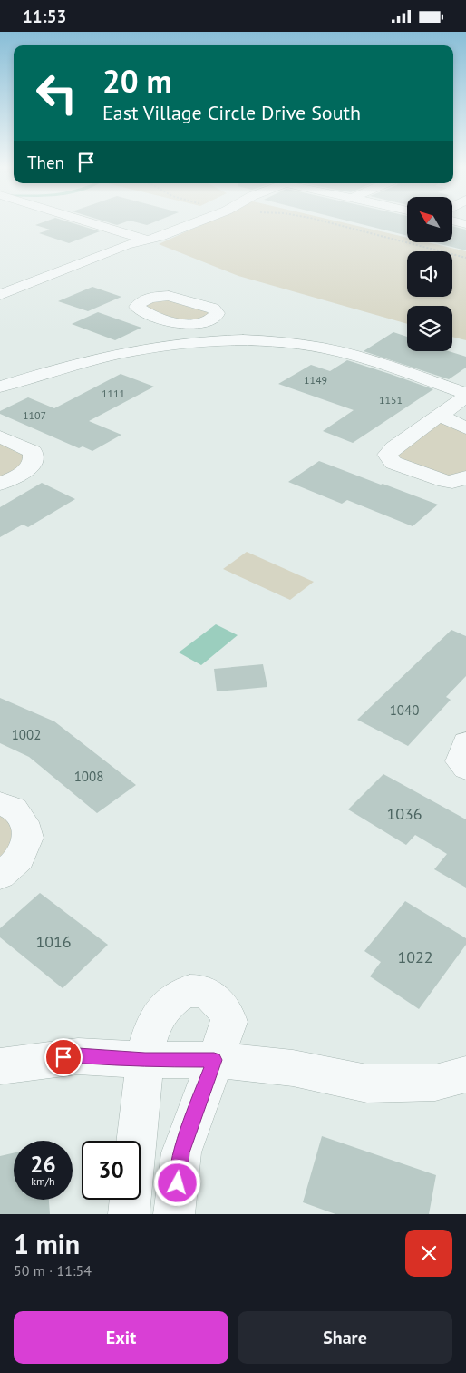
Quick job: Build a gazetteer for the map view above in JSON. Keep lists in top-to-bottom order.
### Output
{
  "house_numbers": [
    "1149",
    "1111",
    "1151",
    "1107",
    "1040",
    "1002",
    "1008",
    "1036",
    "1016",
    "1022"
  ],
  "north": "top left",
  "page": {
    "status": "11:53",
    "turn": ["20 m", "East Village Circle Drive South"],
    "then": "Then",
    "speed": "26 km/h",
    "limit": "30",
    "heading": ["1 min", "50 m · 11:54"],
    "buttons": ["Exit", "Share"]
  }
}
